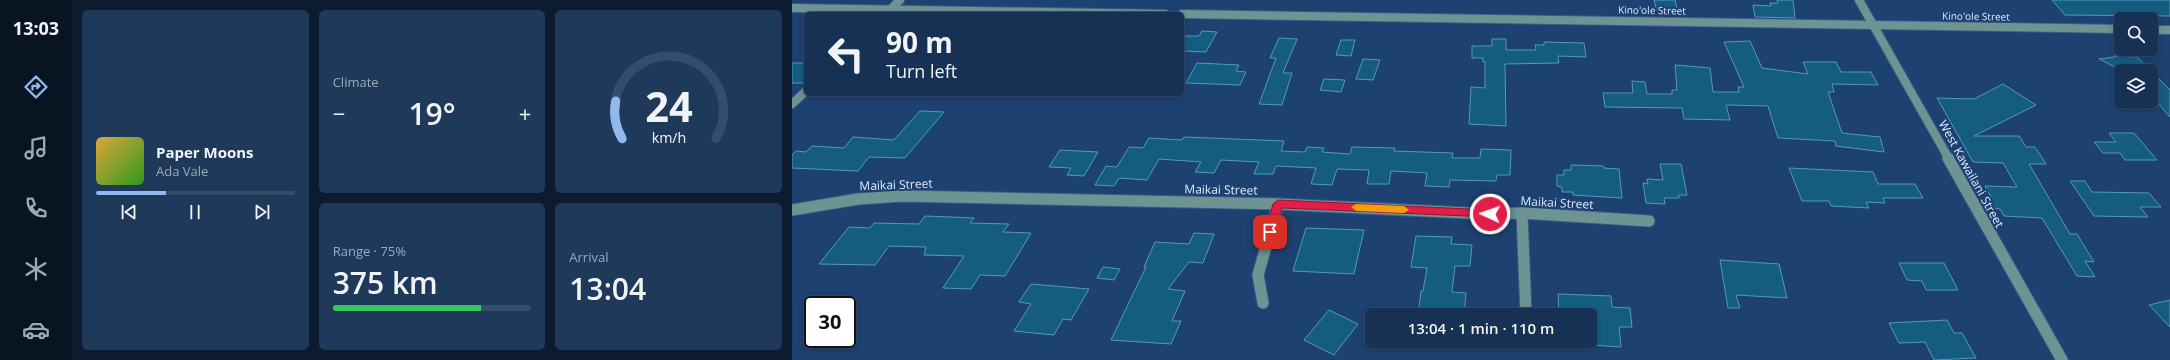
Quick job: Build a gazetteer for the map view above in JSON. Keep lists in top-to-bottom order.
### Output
{
  "streets": {
    "street": ["Kinoʻole Street", "West Kawailani Street", "Maikai Street"]
  },
  "crossings": [
    ["Kinoʻole Street", "West Kawailani Street"]
  ],
  "page": {
    "tabs": "13:03",
    "tile": [
      "Climate",
      ["Range · 75%", "375 km"],
      ["Arrival", "13:04"]
    ],
    "turn": ["90 m", "Turn left"],
    "heat": ["−", "19°", "+"],
    "song": ["Paper Moons", "Ada Vale"],
    "limit": "30",
    "trip": "13:04 · 1 min · 110 m",
    "gauge": ["24", "km/h"]
  }
}
